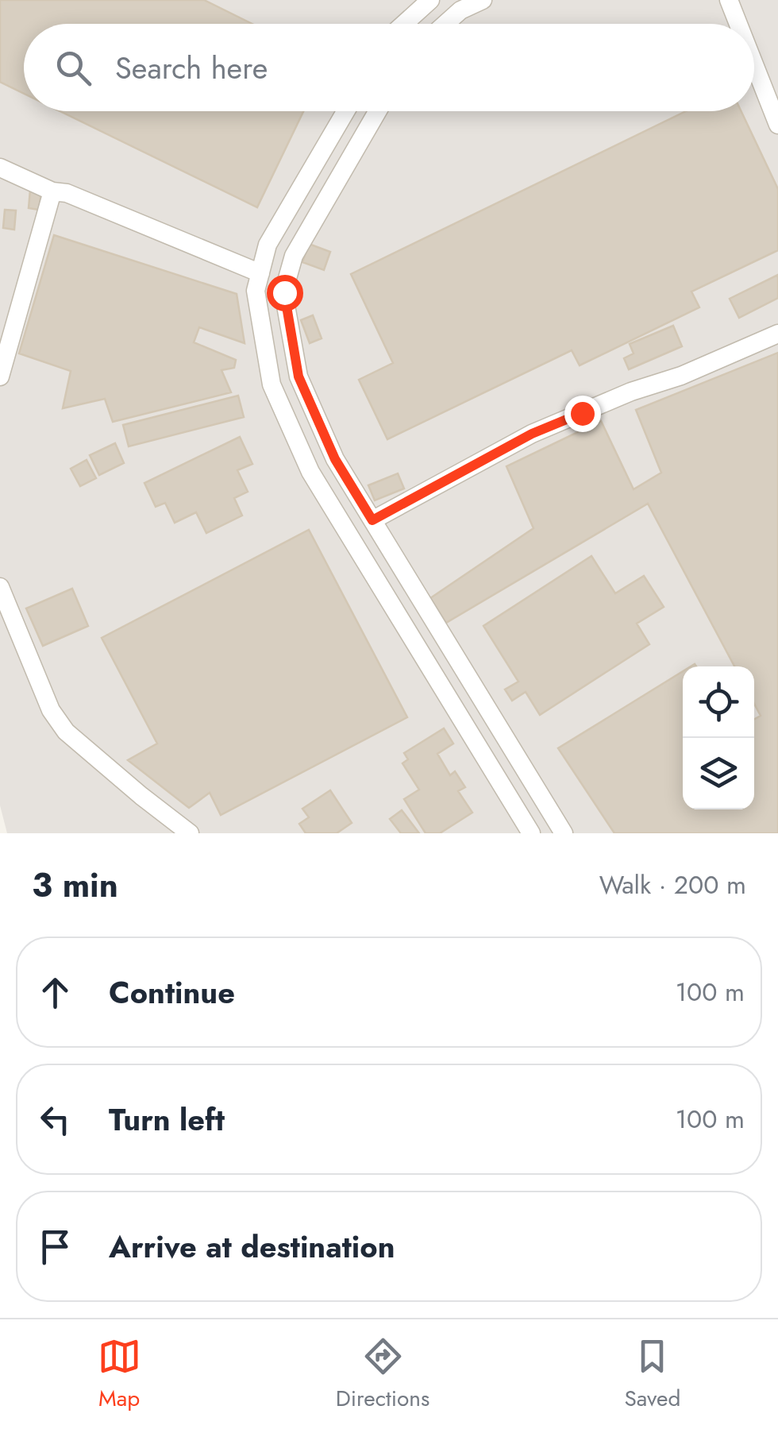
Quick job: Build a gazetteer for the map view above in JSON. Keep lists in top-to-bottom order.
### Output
{
  "page": {
    "search": "Search here",
    "heading": ["3 min", "Walk · 200 m"],
    "list": [
      ["Continue", "100 m"],
      ["Turn left", "100 m"],
      "Arrive at destination"
    ],
    "nav": ["Map", "Directions", "Saved"]
  }
}
